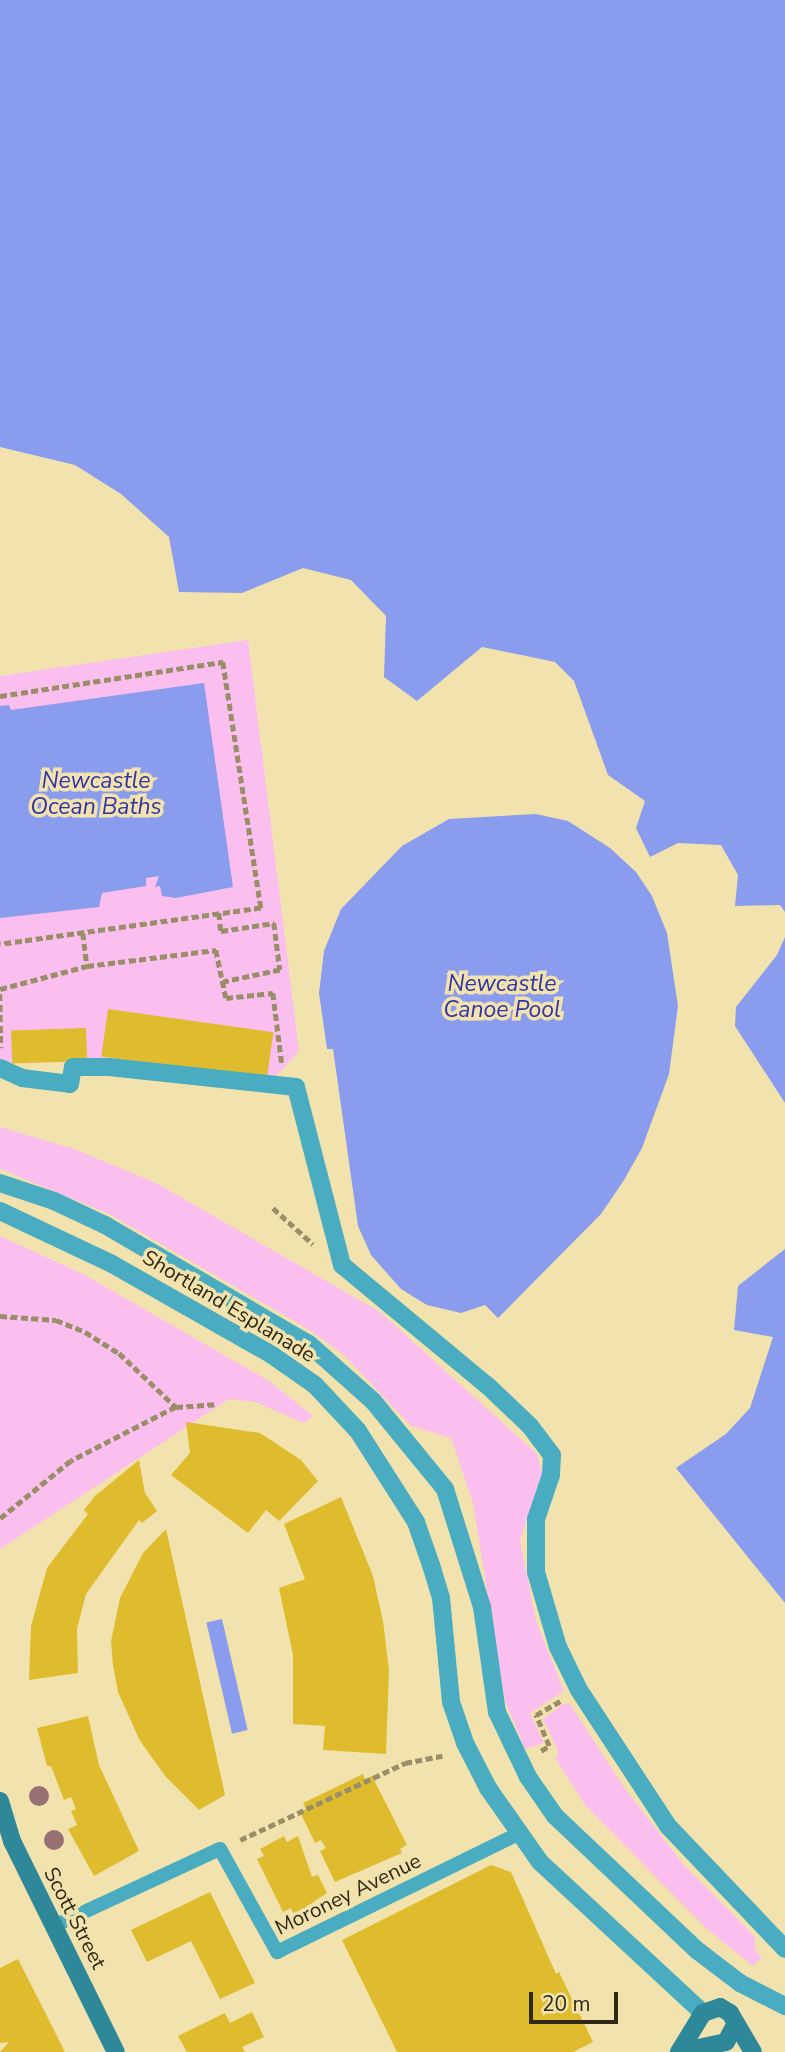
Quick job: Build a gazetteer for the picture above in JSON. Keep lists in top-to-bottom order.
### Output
{
  "streets": {
    "street": ["Shortland Esplanade", "Scott Street"],
    "lane": ["Moroney Avenue"]
  },
  "crossings": [
    ["Shortland Esplanade", "Moroney Avenue"]
  ],
  "water": ["Newcastle Ocean Baths", "Newcastle Canoe Pool"],
  "scale_bar": "20 m"
}
